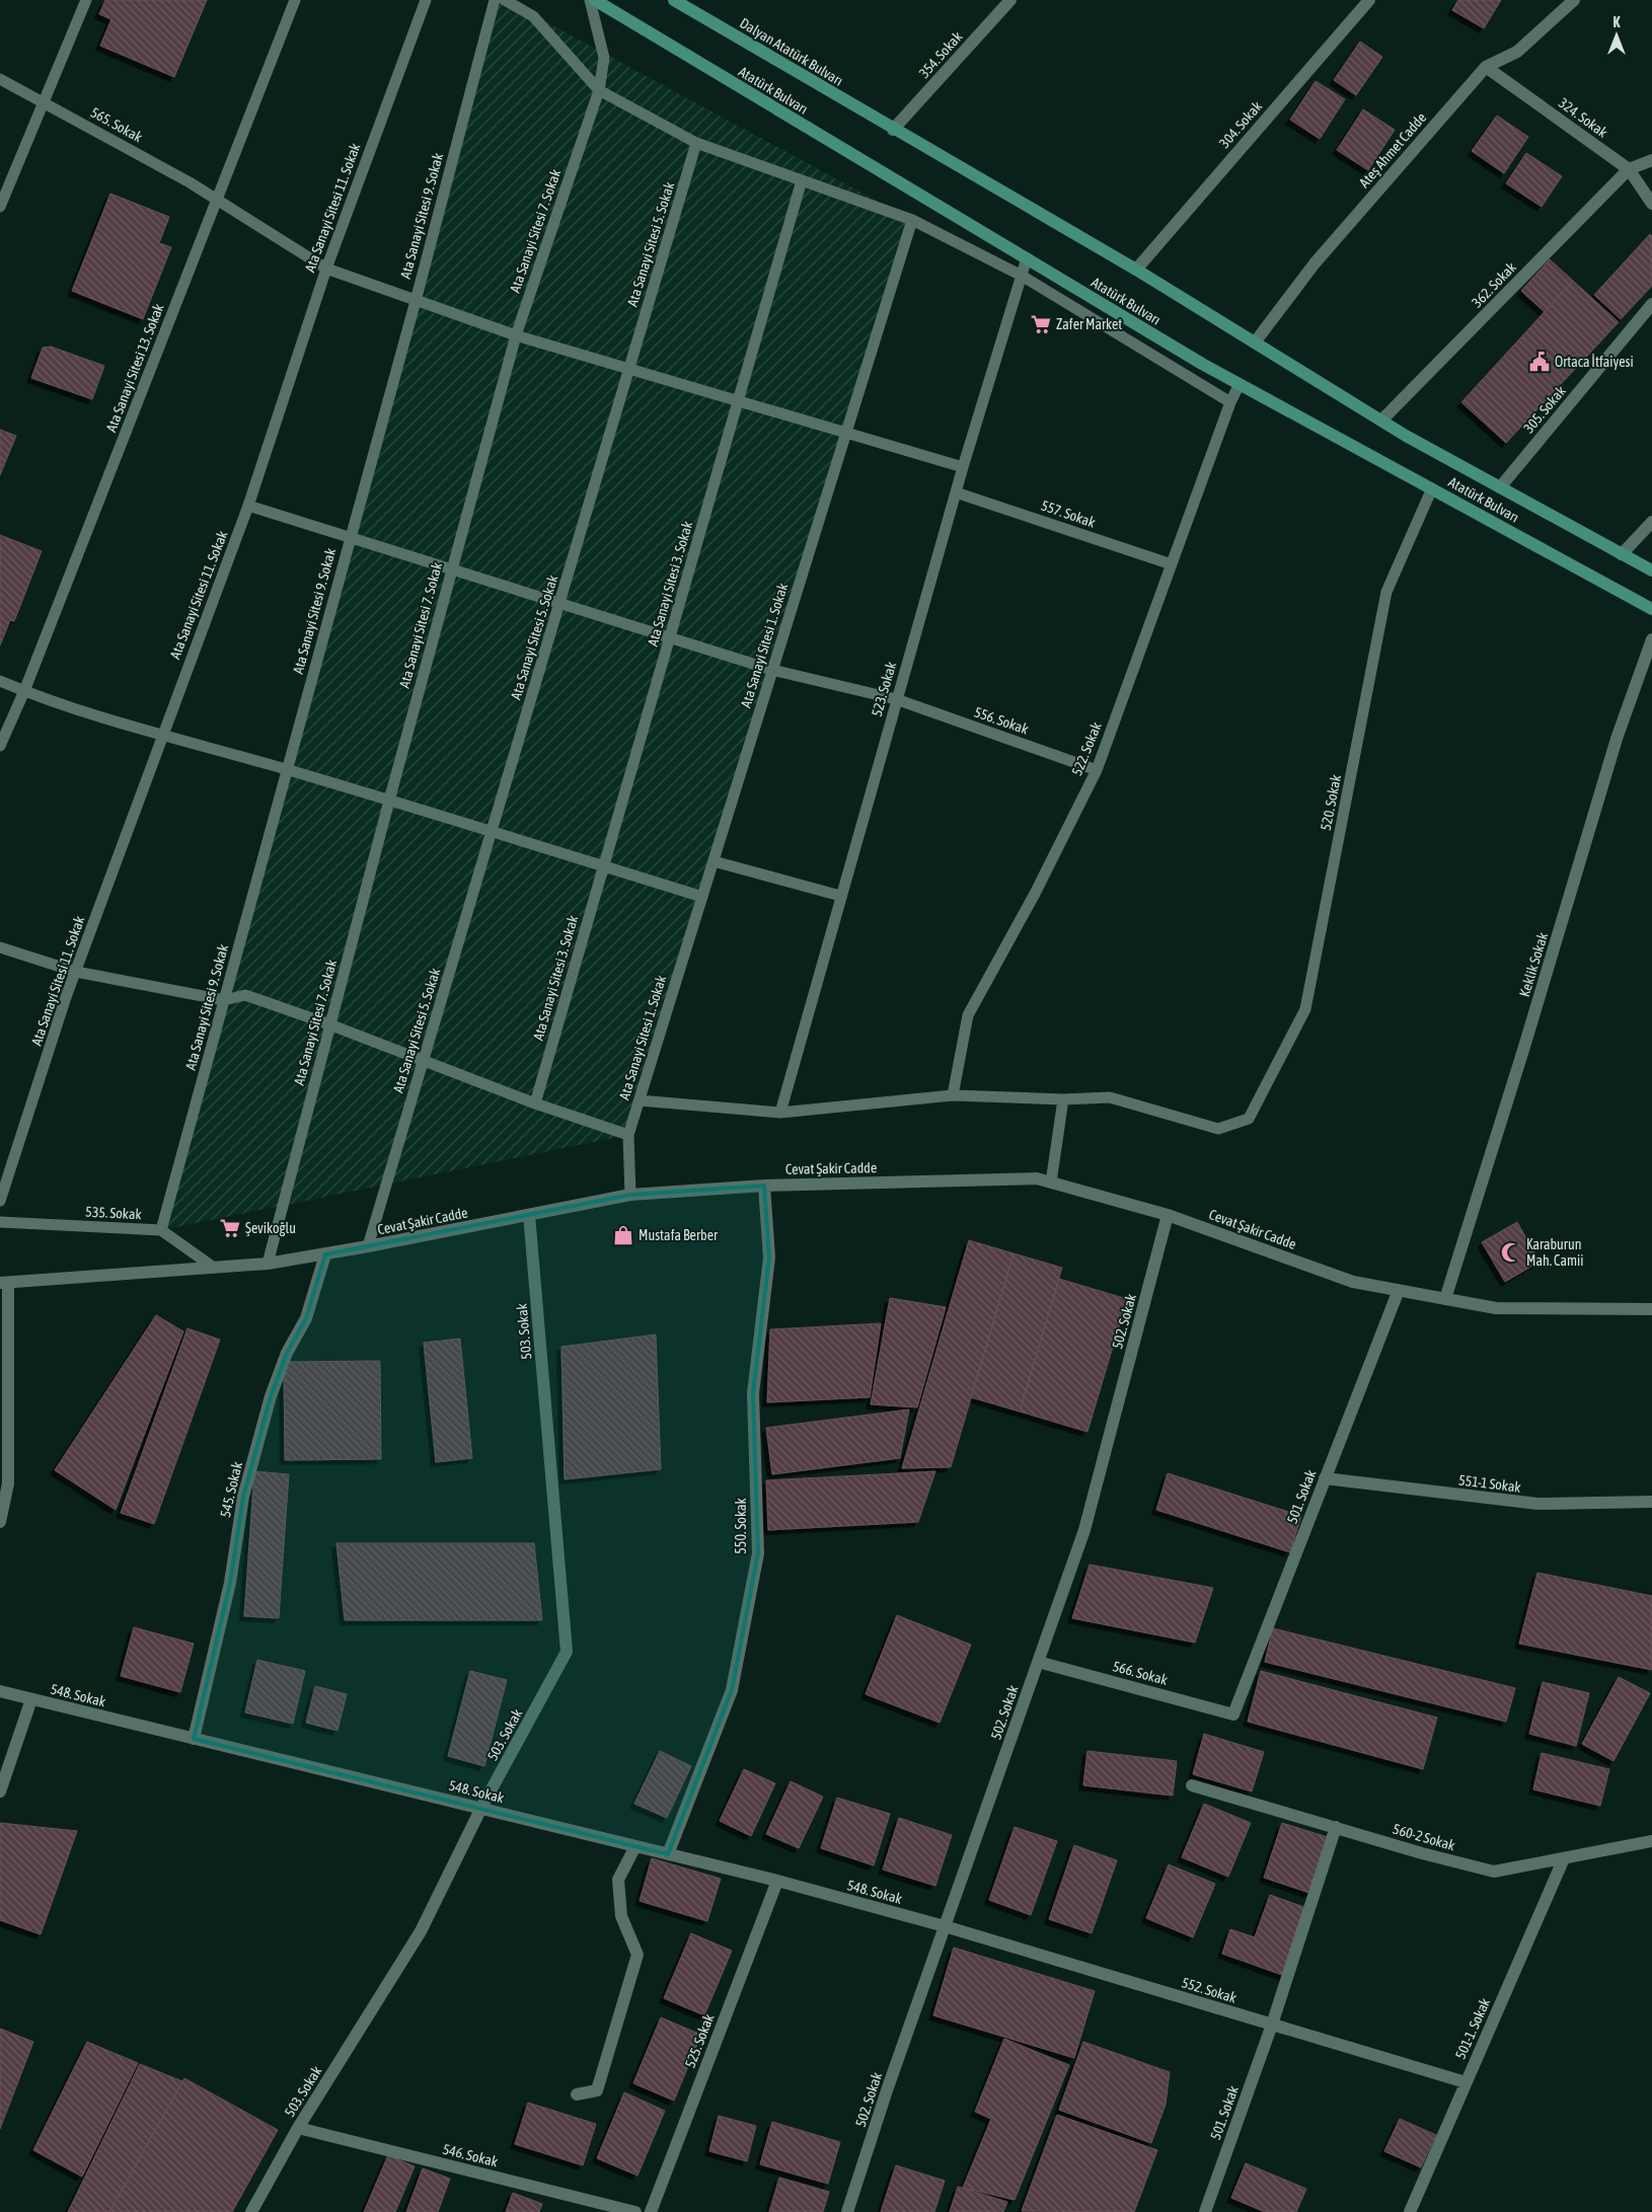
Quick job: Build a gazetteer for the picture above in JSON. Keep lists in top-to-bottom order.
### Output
{
  "streets": {
    "main road": ["Dalyan Atatürk Bulvarı", "Atatürk Bulvarı"],
    "street": [
      "354. Sokak",
      "324. Sokak",
      "304. Sokak",
      "Ateş Ahmet Cadde",
      "362. Sokak",
      "305. Sokak",
      "Keklik Sokak",
      "Cevat Şakir Cadde",
      "502. Sokak",
      "503. Sokak",
      "551-1 Sokak",
      "545. Sokak",
      "501. Sokak",
      "550. Sokak",
      "566. Sokak",
      "548. Sokak",
      "560-2 Sokak",
      "552. Sokak",
      "501-1. Sokak",
      "525. Sokak",
      "546. Sokak"
    ],
    "lane": [
      "565. Sokak",
      "Ata Sanayi Sitesi 11. Sokak",
      "Ata Sanayi Sitesi 9. Sokak",
      "Ata Sanayi Sitesi 7. Sokak",
      "Ata Sanayi Sitesi 5. Sokak",
      "Ata Sanayi Sitesi 13. Sokak",
      "557. Sokak",
      "Ata Sanayi Sitesi 3. Sokak",
      "Ata Sanayi Sitesi 1. Sokak",
      "523. Sokak",
      "556. Sokak",
      "522. Sokak",
      "520. Sokak",
      "535. Sokak"
    ]
  },
  "crossings": [
    ["Dalyan Atatürk Bulvarı", "354. Sokak"],
    ["Dalyan Atatürk Bulvarı", "Atatürk Bulvarı"],
    ["354. Sokak", "Atatürk Bulvarı"],
    ["Atatürk Bulvarı", "304. Sokak"],
    ["Atatürk Bulvarı", "Ateş Ahmet Cadde"],
    ["Atatürk Bulvarı", "362. Sokak"],
    ["Atatürk Bulvarı", "305. Sokak"],
    ["Atatürk Bulvarı", "523. Sokak"],
    ["Atatürk Bulvarı", "522. Sokak"],
    ["Atatürk Bulvarı", "520. Sokak"],
    ["324. Sokak", "Ateş Ahmet Cadde"],
    ["324. Sokak", "362. Sokak"],
    ["565. Sokak", "Ata Sanayi Sitesi 11. Sokak"],
    ["565. Sokak", "Ata Sanayi Sitesi 9. Sokak"],
    ["565. Sokak", "Ata Sanayi Sitesi 7. Sokak"],
    ["565. Sokak", "Ata Sanayi Sitesi 5. Sokak"],
    ["565. Sokak", "Ata Sanayi Sitesi 13. Sokak"],
    ["565. Sokak", "Ata Sanayi Sitesi 3. Sokak"],
    ["565. Sokak", "Ata Sanayi Sitesi 1. Sokak"],
    ["565. Sokak", "523. Sokak"],
    ["Ata Sanayi Sitesi 11. Sokak", "556. Sokak"],
    ["Ata Sanayi Sitesi 9. Sokak", "556. Sokak"],
    ["Ata Sanayi Sitesi 9. Sokak", "535. Sokak"],
    ["Ata Sanayi Sitesi 7. Sokak", "556. Sokak"],
    ["Ata Sanayi Sitesi 7. Sokak", "Cevat Şakir Cadde"],
    ["Ata Sanayi Sitesi 5. Sokak", "556. Sokak"],
    ["Ata Sanayi Sitesi 5. Sokak", "Cevat Şakir Cadde"],
    ["557. Sokak", "523. Sokak"],
    ["557. Sokak", "522. Sokak"],
    ["Ata Sanayi Sitesi 3. Sokak", "556. Sokak"],
    ["Ata Sanayi Sitesi 1. Sokak", "556. Sokak"],
    ["Ata Sanayi Sitesi 1. Sokak", "Cevat Şakir Cadde"],
    ["523. Sokak", "556. Sokak"],
    ["556. Sokak", "522. Sokak"],
    ["Keklik Sokak", "Cevat Şakir Cadde"],
    ["Cevat Şakir Cadde", "502. Sokak"],
    ["Cevat Şakir Cadde", "503. Sokak"],
    ["Cevat Şakir Cadde", "545. Sokak"],
    ["Cevat Şakir Cadde", "501. Sokak"],
    ["Cevat Şakir Cadde", "550. Sokak"],
    ["502. Sokak", "566. Sokak"],
    ["502. Sokak", "548. Sokak"],
    ["502. Sokak", "552. Sokak"],
    ["503. Sokak", "548. Sokak"],
    ["503. Sokak", "546. Sokak"],
    ["551-1 Sokak", "501. Sokak"],
    ["545. Sokak", "548. Sokak"],
    ["501. Sokak", "566. Sokak"],
    ["501. Sokak", "560-2 Sokak"],
    ["501. Sokak", "552. Sokak"],
    ["550. Sokak", "548. Sokak"],
    ["548. Sokak", "552. Sokak"],
    ["548. Sokak", "525. Sokak"],
    ["560-2 Sokak", "501-1. Sokak"],
    ["552. Sokak", "501-1. Sokak"]
  ],
  "places": {
    "supermarket": ["Zafer Market", "Şevikoğlu"],
    "public building": ["Ortaca İtfaiyesi"],
    "shop": ["Mustafa Berber"],
    "mosque": ["Karaburun Mah. Camii"]
  },
  "north": "top"
}
